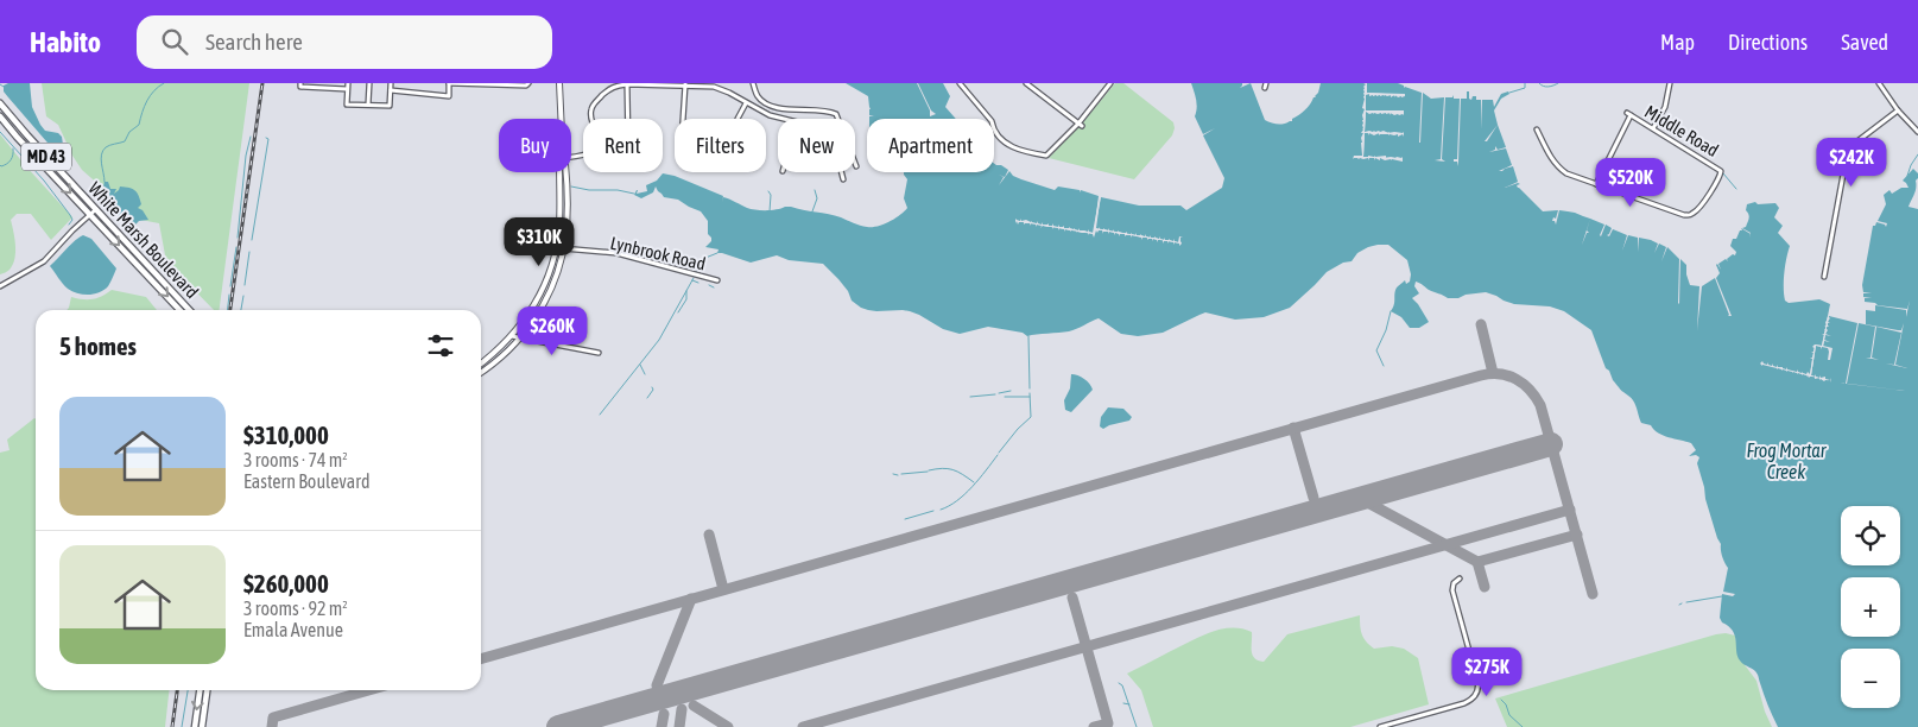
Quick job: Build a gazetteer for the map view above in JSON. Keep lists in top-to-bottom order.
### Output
{
  "streets": {
    "main road": ["MD 43", "White Marsh Boulevard"],
    "street": ["Middle Road", "Lynbrook Road"]
  },
  "water": ["Frog Mortar Creek"],
  "page": {
    "header": "Habito",
    "search": "Search here",
    "nav": ["Map", "Directions", "Saved"],
    "chip": [
      "Buy",
      "Rent",
      "Filters",
      "New",
      "Apartment"
    ],
    "price": [
      "$242K",
      "$520K",
      "$310K",
      "$260K",
      "$275K"
    ],
    "heading": "5 homes",
    "list": [
      {
        "name": "$310,000",
        "note": "3 rooms · 74 m² · Eastern Boulevard"
      },
      {
        "name": "$260,000",
        "note": "3 rooms · 92 m² · Emala Avenue"
      }
    ],
    "map_buttons": ["+", "−"]
  }
}
